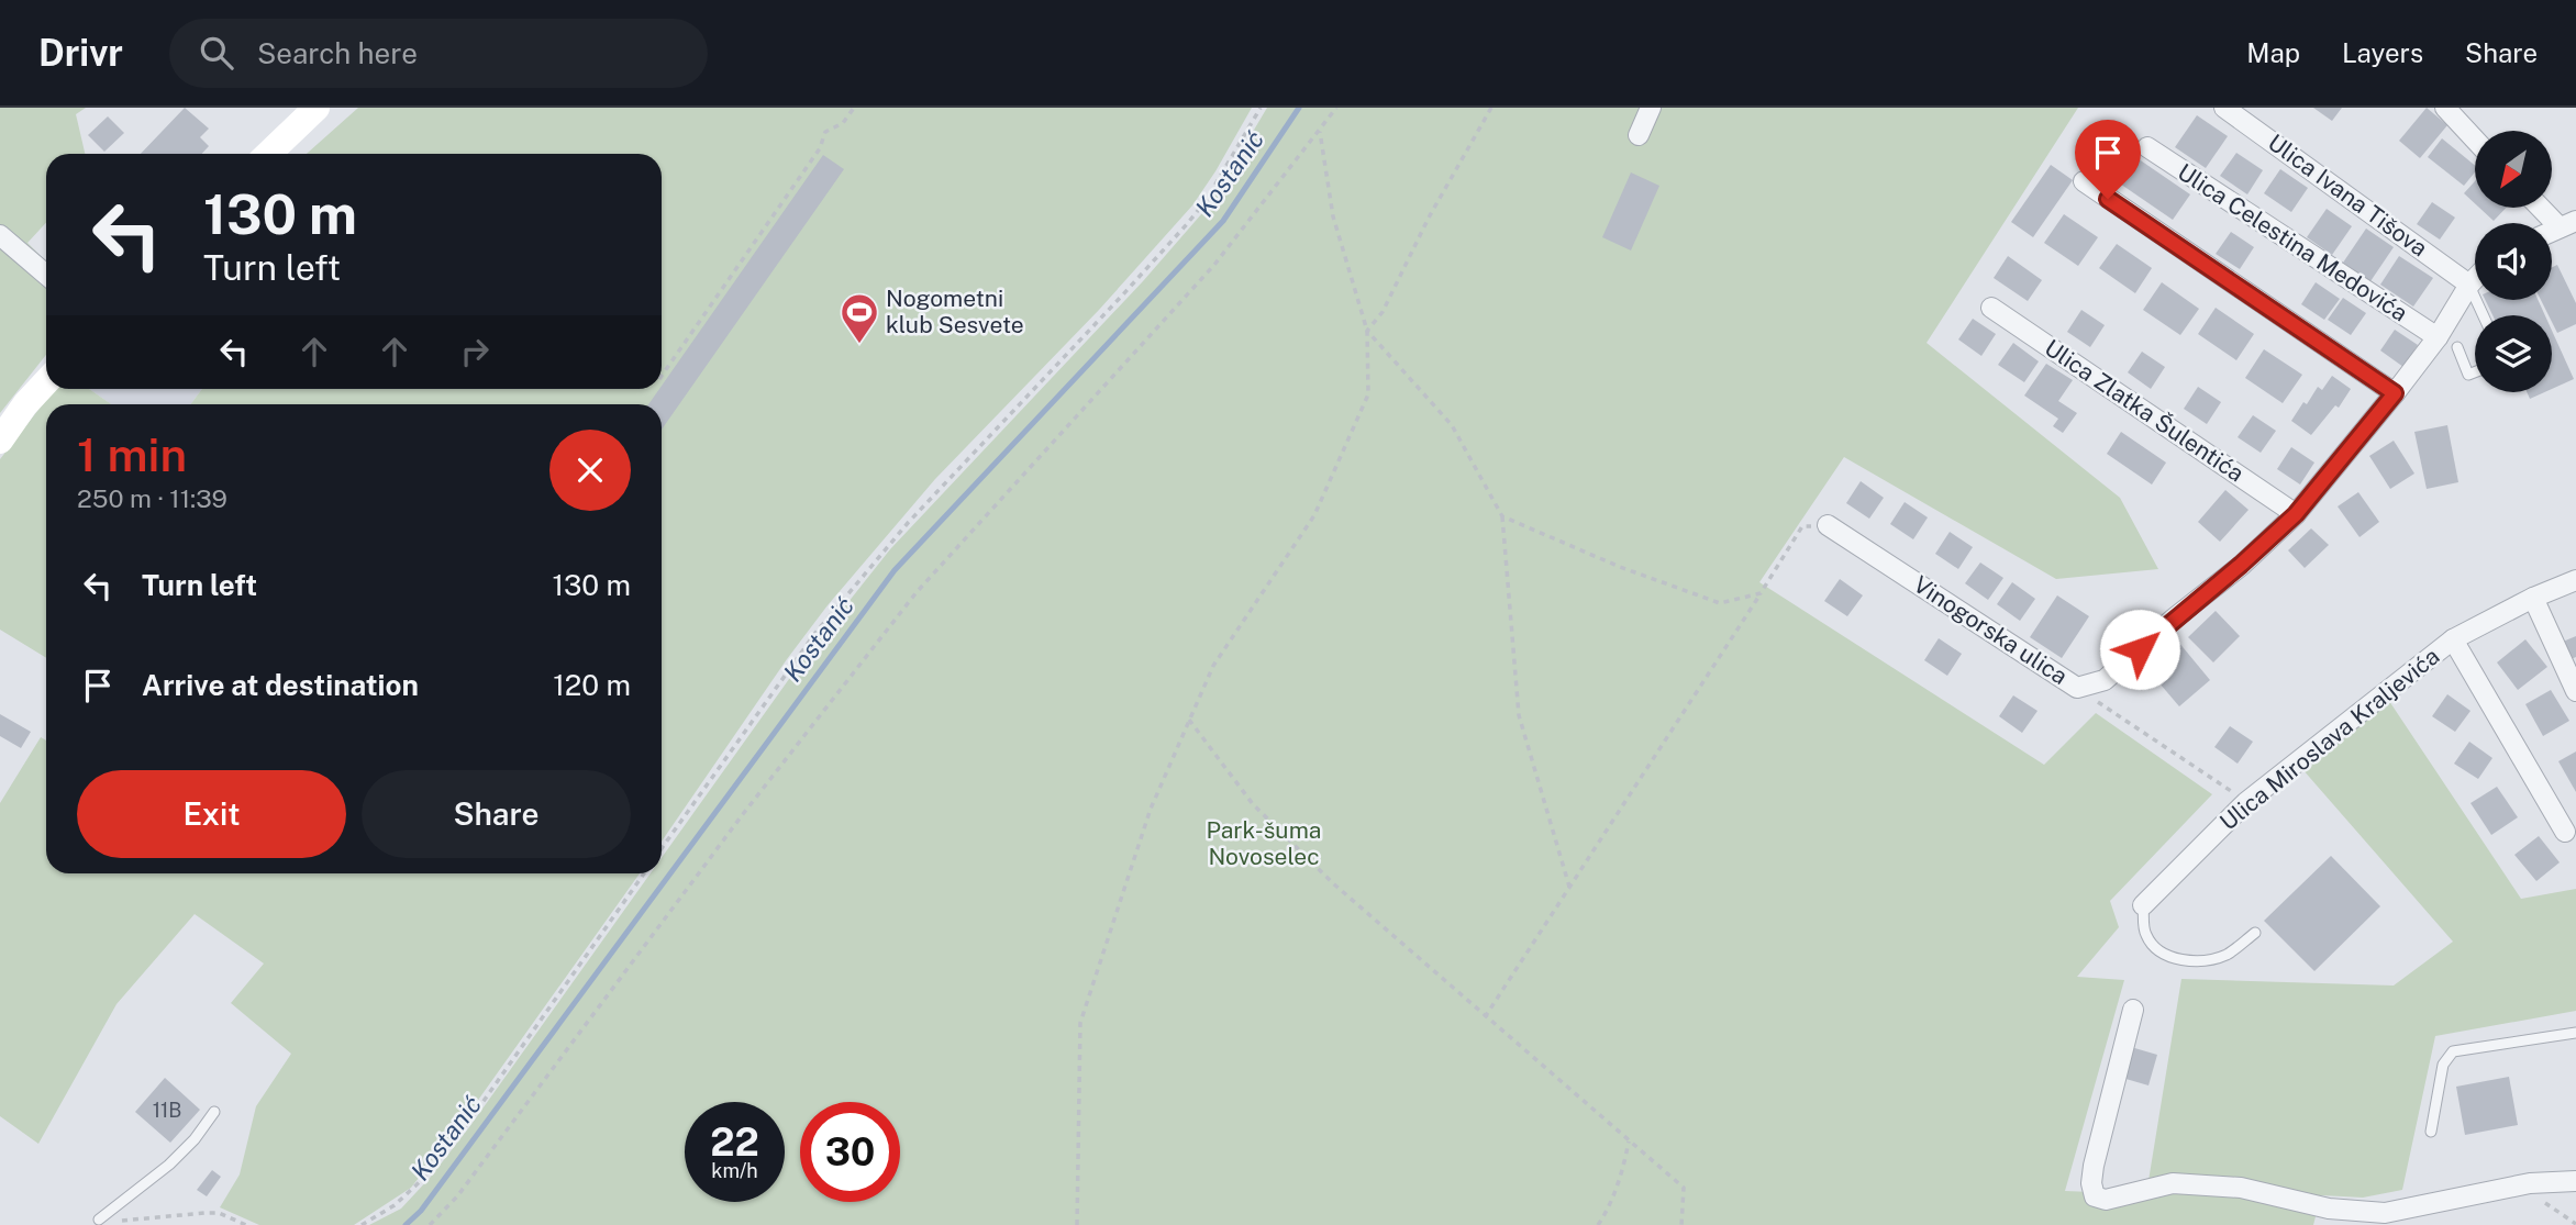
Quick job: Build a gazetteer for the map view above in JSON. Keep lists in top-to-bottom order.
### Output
{
  "streets": {
    "street": [
      "Ulica Ivana Tišova",
      "Ulica Celestina Medovića",
      "Ulica Zlatka Šulentića",
      "Vinogorska ulica",
      "Ulica Miroslava Kraljevića"
    ]
  },
  "crossings": [
    ["Ulica Ivana Tišova", "Vinogorska ulica"],
    ["Ulica Celestina Medovića", "Vinogorska ulica"],
    ["Ulica Zlatka Šulentića", "Vinogorska ulica"]
  ],
  "water": ["Kostanić"],
  "parks": ["Park-šuma Novoselec"],
  "places": {
    "sports": ["Nogometni klub Sesvete"]
  },
  "house_numbers": ["11B"],
  "north": "bottom left",
  "page": {
    "header": "Drivr",
    "search": "Search here",
    "nav": ["Map", "Layers", "Share"],
    "turn": ["130 m", "Turn left"],
    "heading": ["1 min", "250 m · 11:39"],
    "list": [
      {
        "name": "Turn left",
        "value": "130 m"
      },
      {
        "name": "Arrive at destination",
        "value": "120 m"
      }
    ],
    "buttons": ["Exit", "Share"],
    "speed": "22 km/h",
    "limit": "30"
  }
}
